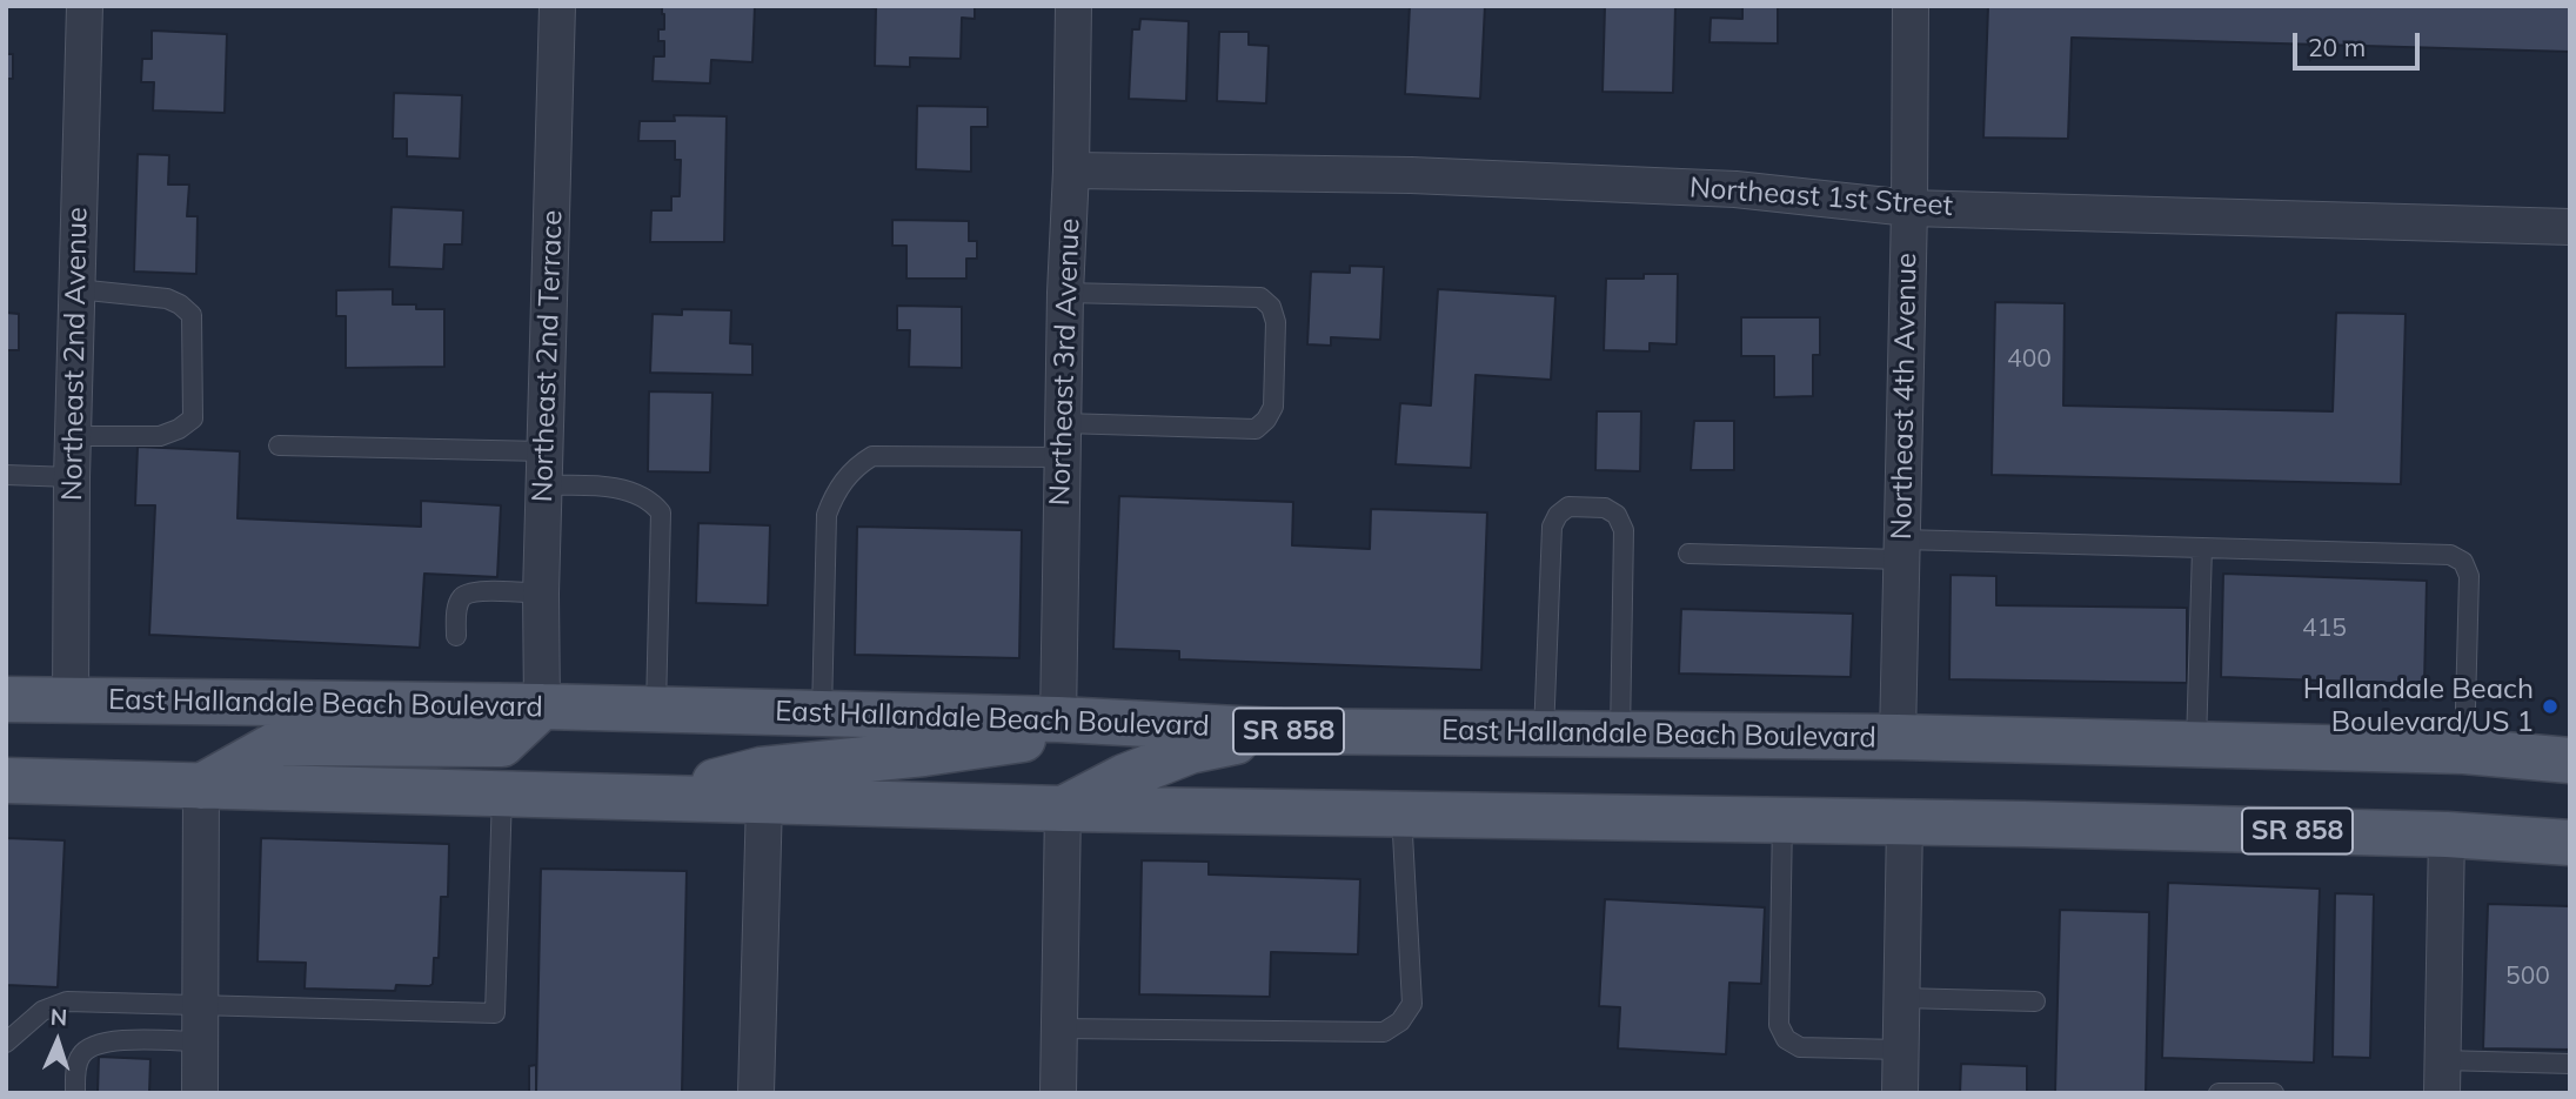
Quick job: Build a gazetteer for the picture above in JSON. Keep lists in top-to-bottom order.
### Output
{
  "streets": {
    "main road": ["East Hallandale Beach Boulevard", "SR 858"],
    "street": [
      "Northeast 1st Street",
      "Northeast 2nd Avenue",
      "Northeast 2nd Terrace",
      "Northeast 3rd Avenue",
      "Northeast 4th Avenue"
    ]
  },
  "crossings": [
    ["Northeast 1st Street", "Northeast 3rd Avenue"],
    ["Northeast 1st Street", "Northeast 4th Avenue"],
    ["Northeast 2nd Avenue", "East Hallandale Beach Boulevard"],
    ["Northeast 2nd Terrace", "East Hallandale Beach Boulevard"],
    ["Northeast 3rd Avenue", "East Hallandale Beach Boulevard"],
    ["Northeast 4th Avenue", "East Hallandale Beach Boulevard"]
  ],
  "places": ["Hallandale Beach Boulevard/US 1"],
  "house_numbers": ["400", "415", "500"],
  "scale_bar": "20 m",
  "north": "top"
}
